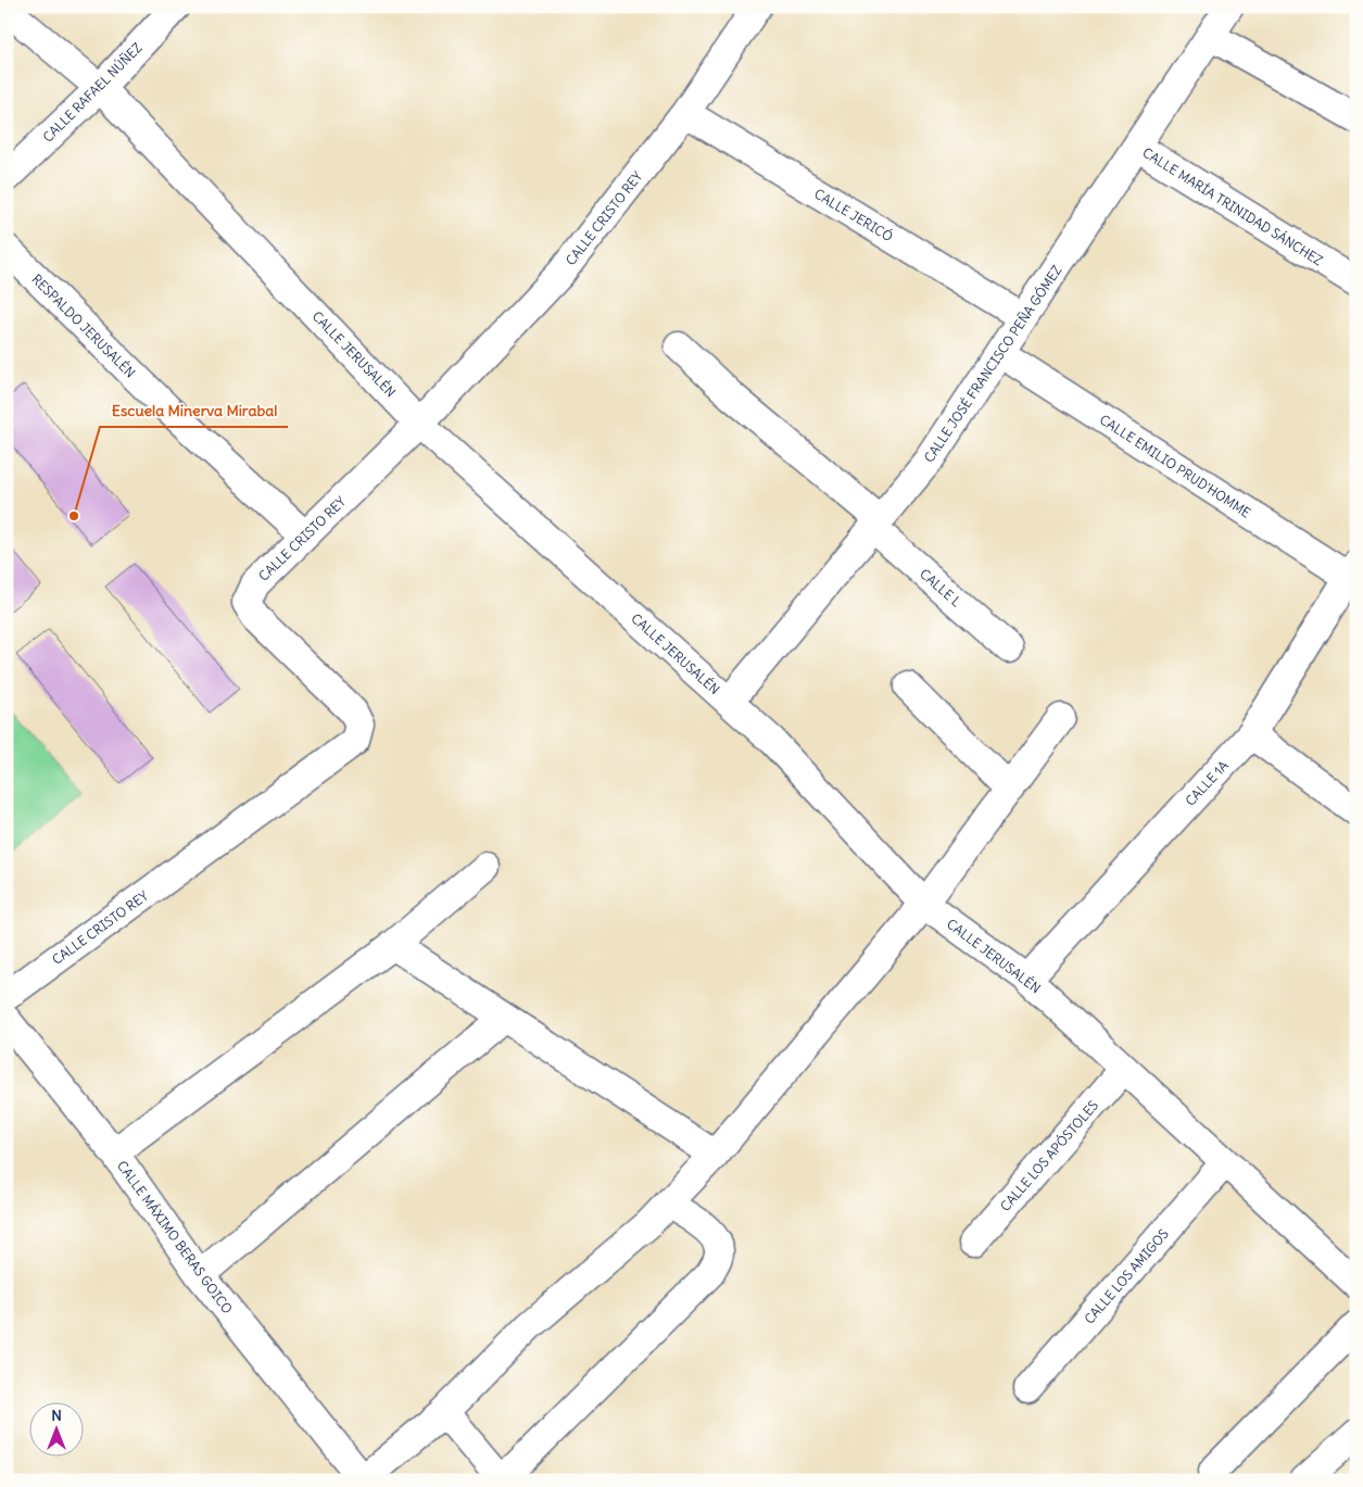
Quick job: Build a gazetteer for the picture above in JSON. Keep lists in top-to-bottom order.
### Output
{
  "streets": {
    "street": [
      "CALLE RAFAEL NÚÑEZ",
      "CALLE MARÍA TRINIDAD SÁNCHEZ",
      "CALLE JERICÓ",
      "CALLE CRISTO REY",
      "RESPALDO JERUSALÉN",
      "CALLE JERUSALÉN",
      "CALLE JOSÉ FRANCISCO PEÑA GÓMEZ",
      "CALLE EMILIO PRUD'HOMME",
      "CALLE L",
      "CALLE 1A",
      "CALLE LOS APÓSTOLES",
      "CALLE MÁXIMO BERAS GOICO",
      "CALLE LOS AMIGOS"
    ]
  },
  "crossings": [
    ["CALLE RAFAEL NÚÑEZ", "CALLE JERUSALÉN"],
    ["CALLE MARÍA TRINIDAD SÁNCHEZ", "CALLE JOSÉ FRANCISCO PEÑA GÓMEZ"],
    ["CALLE JERICÓ", "CALLE CRISTO REY"],
    ["CALLE JERICÓ", "CALLE JOSÉ FRANCISCO PEÑA GÓMEZ"],
    ["CALLE CRISTO REY", "RESPALDO JERUSALÉN"],
    ["CALLE CRISTO REY", "CALLE JERUSALÉN"],
    ["CALLE JERUSALÉN", "CALLE JOSÉ FRANCISCO PEÑA GÓMEZ"],
    ["CALLE JERUSALÉN", "CALLE 1A"],
    ["CALLE JERUSALÉN", "CALLE LOS APÓSTOLES"],
    ["CALLE JERUSALÉN", "CALLE LOS AMIGOS"],
    ["CALLE JOSÉ FRANCISCO PEÑA GÓMEZ", "CALLE EMILIO PRUD'HOMME"],
    ["CALLE JOSÉ FRANCISCO PEÑA GÓMEZ", "CALLE L"],
    ["CALLE EMILIO PRUD'HOMME", "CALLE 1A"]
  ],
  "places": ["Escuela Minerva Mirabal"],
  "north": "top"
}
